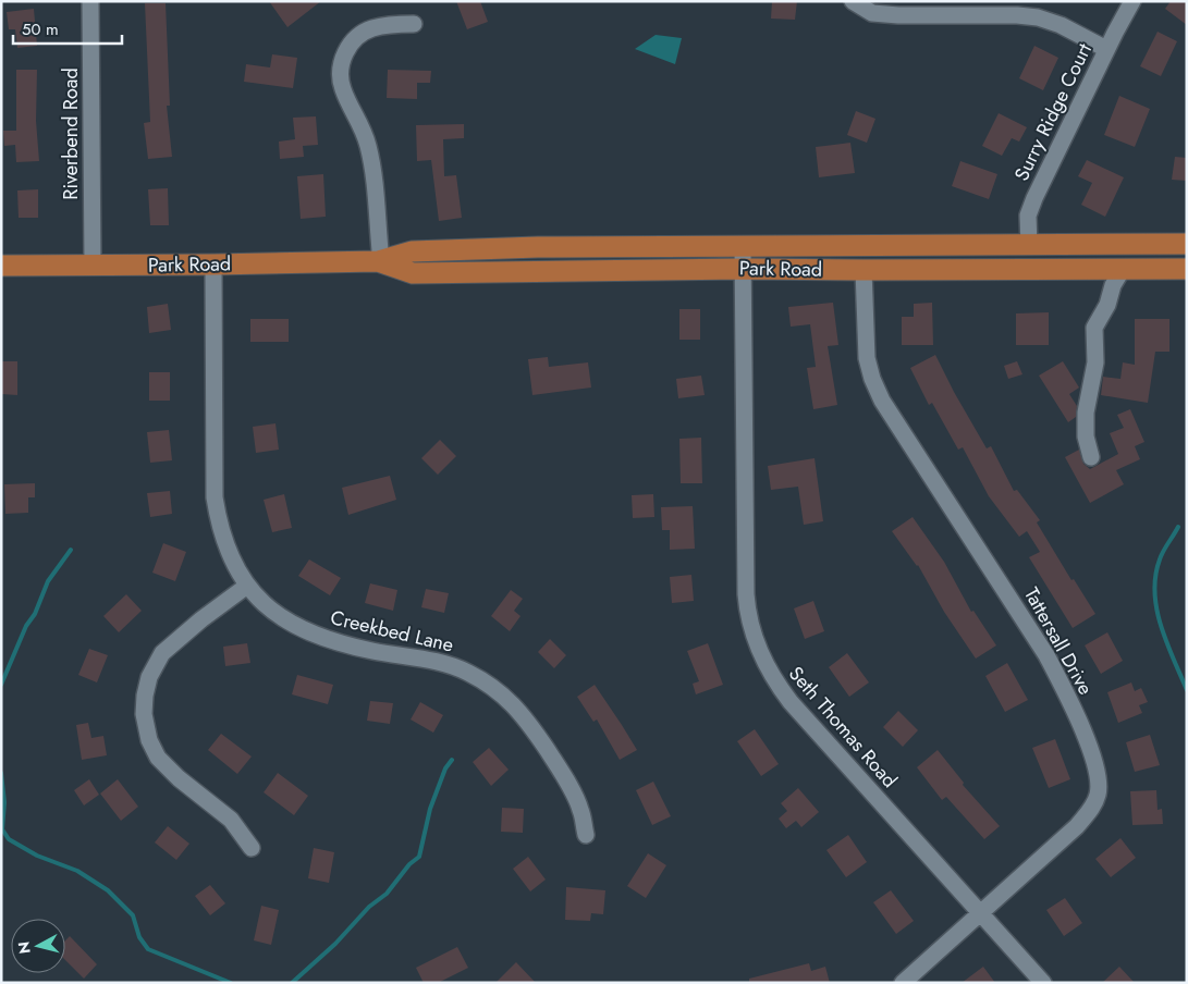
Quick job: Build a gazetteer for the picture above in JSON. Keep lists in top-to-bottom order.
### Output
{
  "streets": {
    "main road": ["Park Road"],
    "street": [
      "Surry Ridge Court",
      "Riverbend Road",
      "Creekbed Lane",
      "Tattersall Drive",
      "Seth Thomas Road"
    ]
  },
  "crossings": [
    ["Surry Ridge Court", "Park Road"],
    ["Riverbend Road", "Park Road"],
    ["Park Road", "Creekbed Lane"],
    ["Park Road", "Tattersall Drive"],
    ["Park Road", "Seth Thomas Road"],
    ["Tattersall Drive", "Seth Thomas Road"]
  ],
  "scale_bar": "50 m",
  "north": "left"
}
